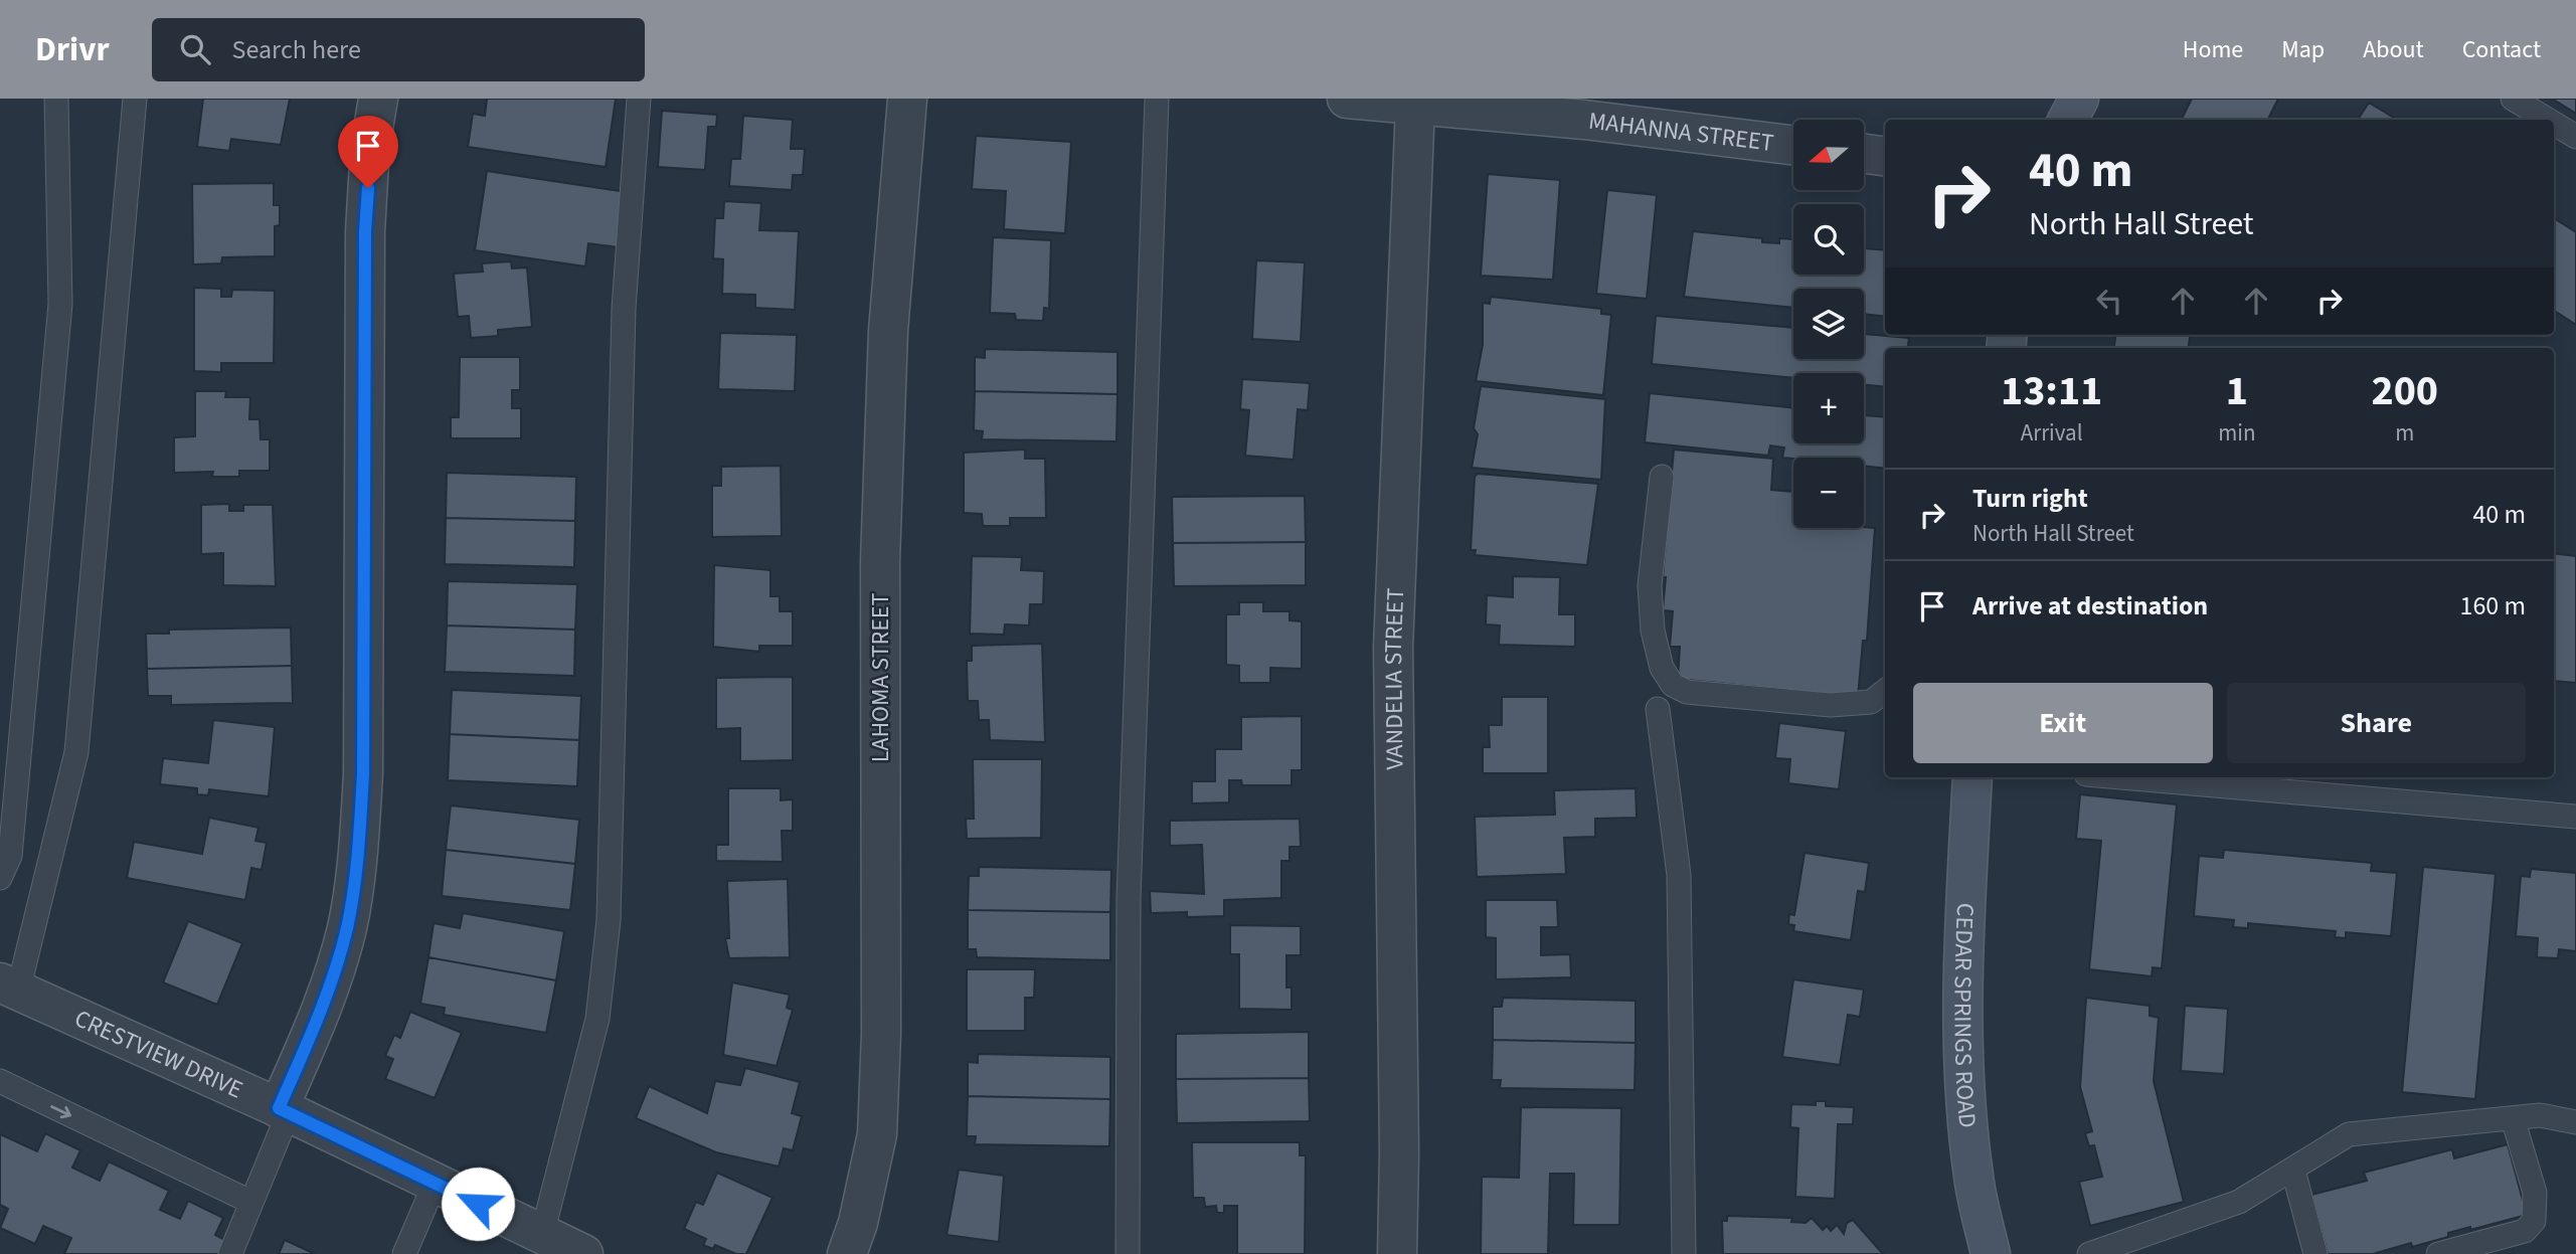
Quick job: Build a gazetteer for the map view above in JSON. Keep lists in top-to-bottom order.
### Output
{
  "streets": {
    "main road": ["CEDAR SPRINGS ROAD"],
    "street": [
      "MAHANNA STREET",
      "LAHOMA STREET",
      "VANDELIA STREET",
      "CRESTVIEW DRIVE"
    ]
  },
  "crossings": [
    ["MAHANNA STREET", "VANDELIA STREET"]
  ],
  "north": "left",
  "page": {
    "header": "Drivr",
    "search": "Search here",
    "nav": [
      "Home",
      "Map",
      "About",
      "Contact"
    ],
    "map_buttons": ["+", "−"],
    "turn": ["40 m", "North Hall Street"],
    "eta": [
      "13:11",
      "Arrival",
      "1",
      "min",
      "200",
      "m"
    ],
    "list": [
      {
        "name": "Turn right",
        "note": "North Hall Street",
        "value": "40 m"
      },
      {
        "name": "Arrive at destination",
        "value": "160 m"
      }
    ],
    "buttons": ["Exit", "Share"]
  }
}
